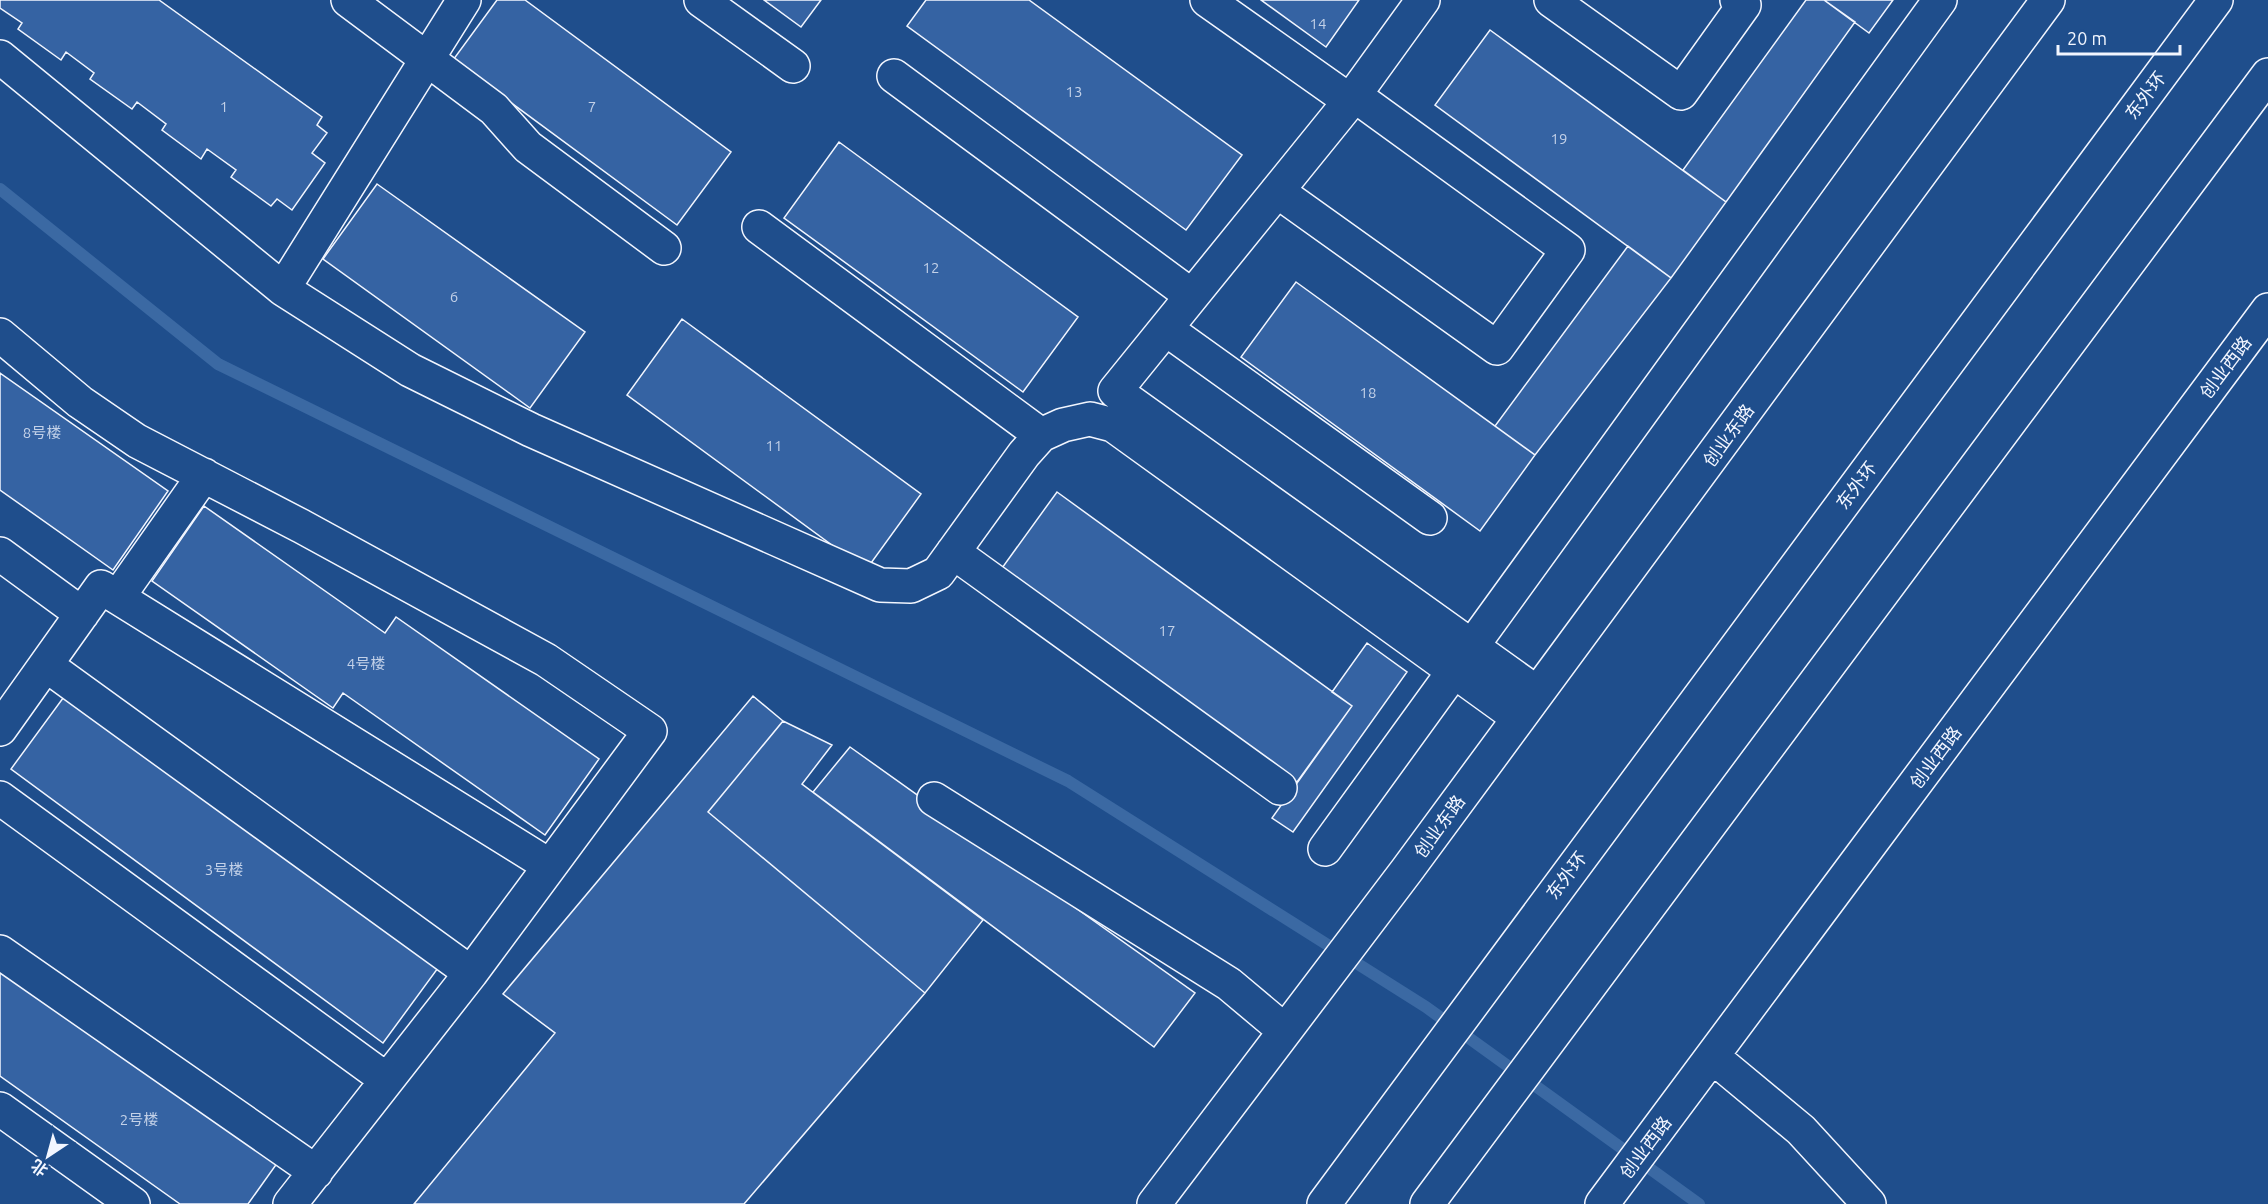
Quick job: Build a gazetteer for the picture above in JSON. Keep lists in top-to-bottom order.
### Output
{
  "streets": {
    "main road": ["东外环", "创业西路", "创业东路"]
  },
  "house_numbers": [
    "14",
    "13",
    "1",
    "7",
    "19",
    "12",
    "6",
    "18",
    "8号楼",
    "11",
    "17",
    "4号楼",
    "3号楼",
    "2号楼"
  ],
  "scale_bar": "20 m",
  "north": "bottom left"
}
